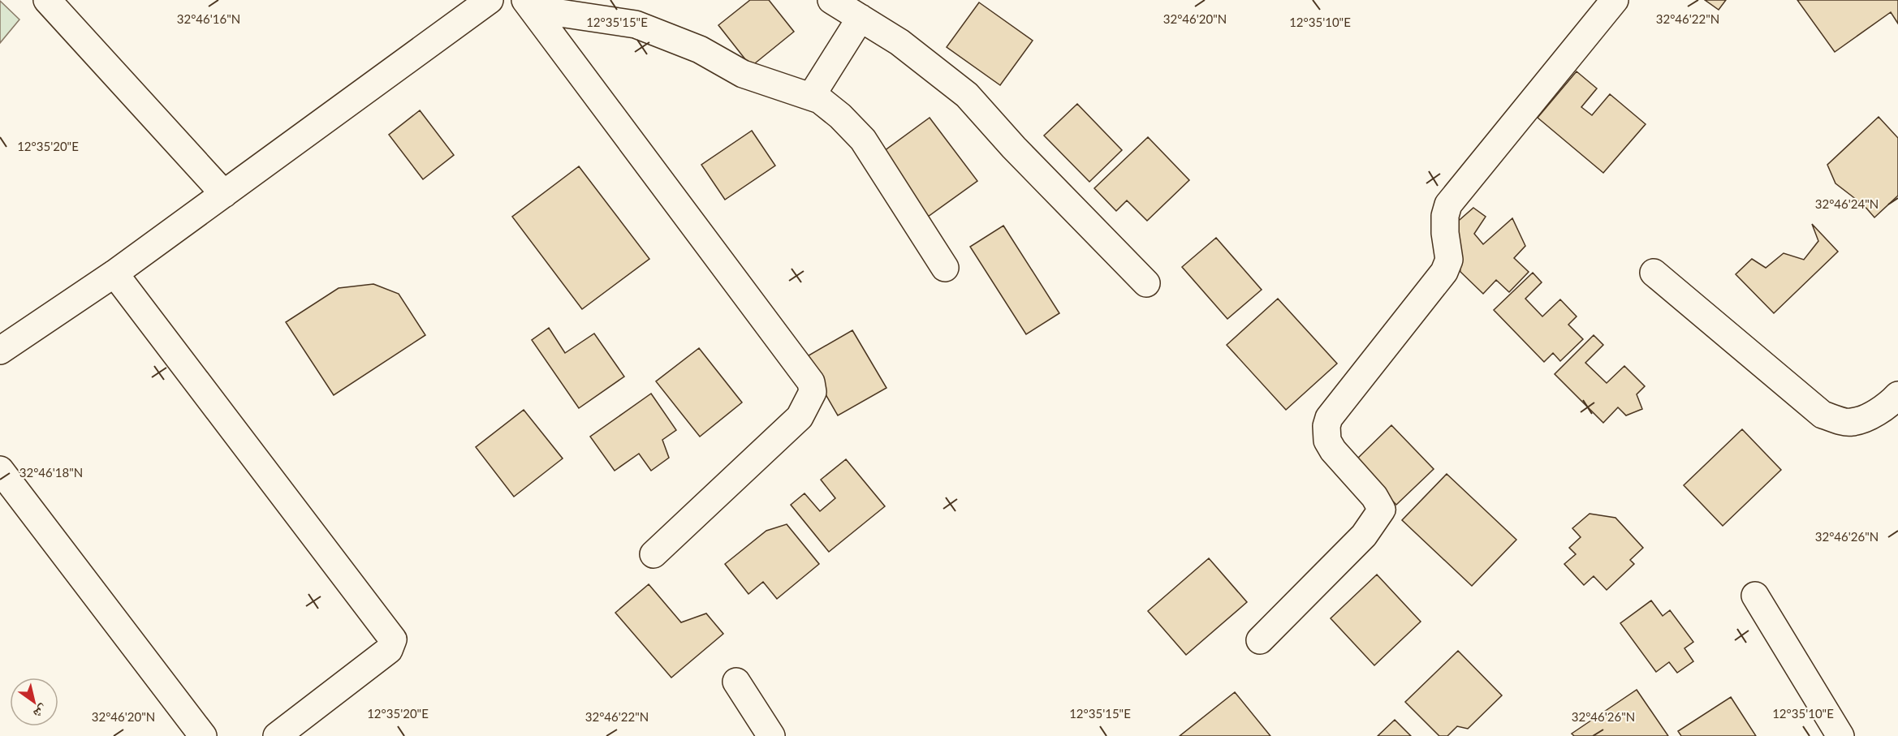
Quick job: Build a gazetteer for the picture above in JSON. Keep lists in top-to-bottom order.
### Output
{
  "north": "bottom right",
  "coordinates": [
    "32°46'20\"N",
    "32°46'22\"N",
    "32°46'16\"N",
    "12°35'15\"E",
    "12°35'10\"E",
    "12°35'20\"E",
    "32°46'24\"N",
    "32°46'18\"N",
    "32°46'26\"N"
  ]
}
